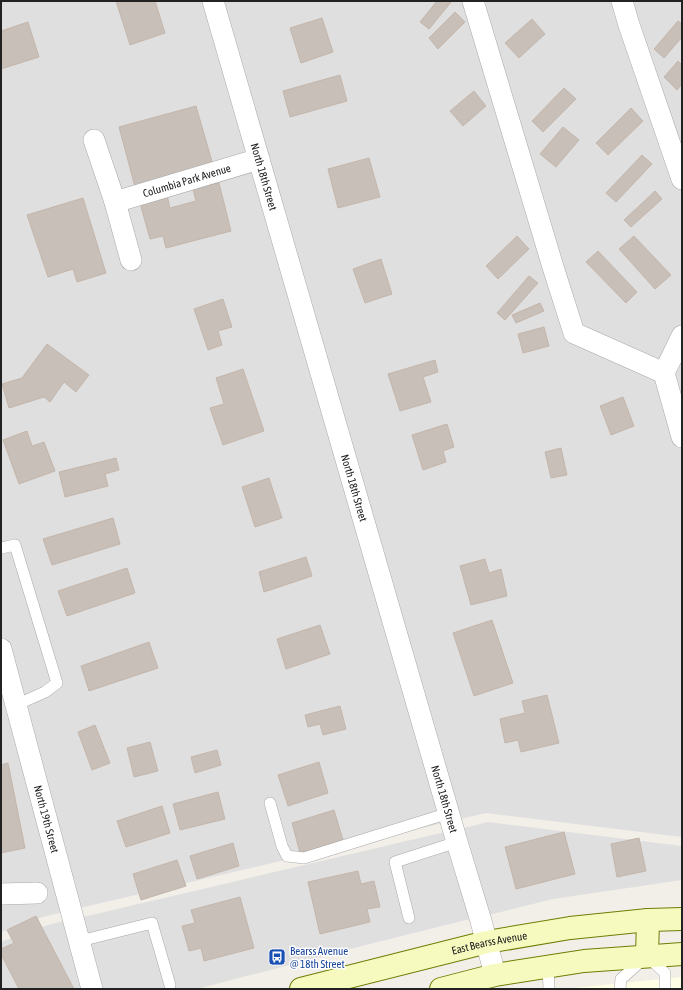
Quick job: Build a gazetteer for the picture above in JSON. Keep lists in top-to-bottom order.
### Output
{
  "streets": {
    "main road": ["East Bearss Avenue"],
    "street": ["North 18th Street", "Columbia Park Avenue", "North 19th Street"]
  },
  "crossings": [
    ["North 18th Street", "Columbia Park Avenue"],
    ["North 18th Street", "East Bearss Avenue"]
  ],
  "places": {
    "bus stop": ["Bearss Avenue @ 18th Street"]
  }
}
